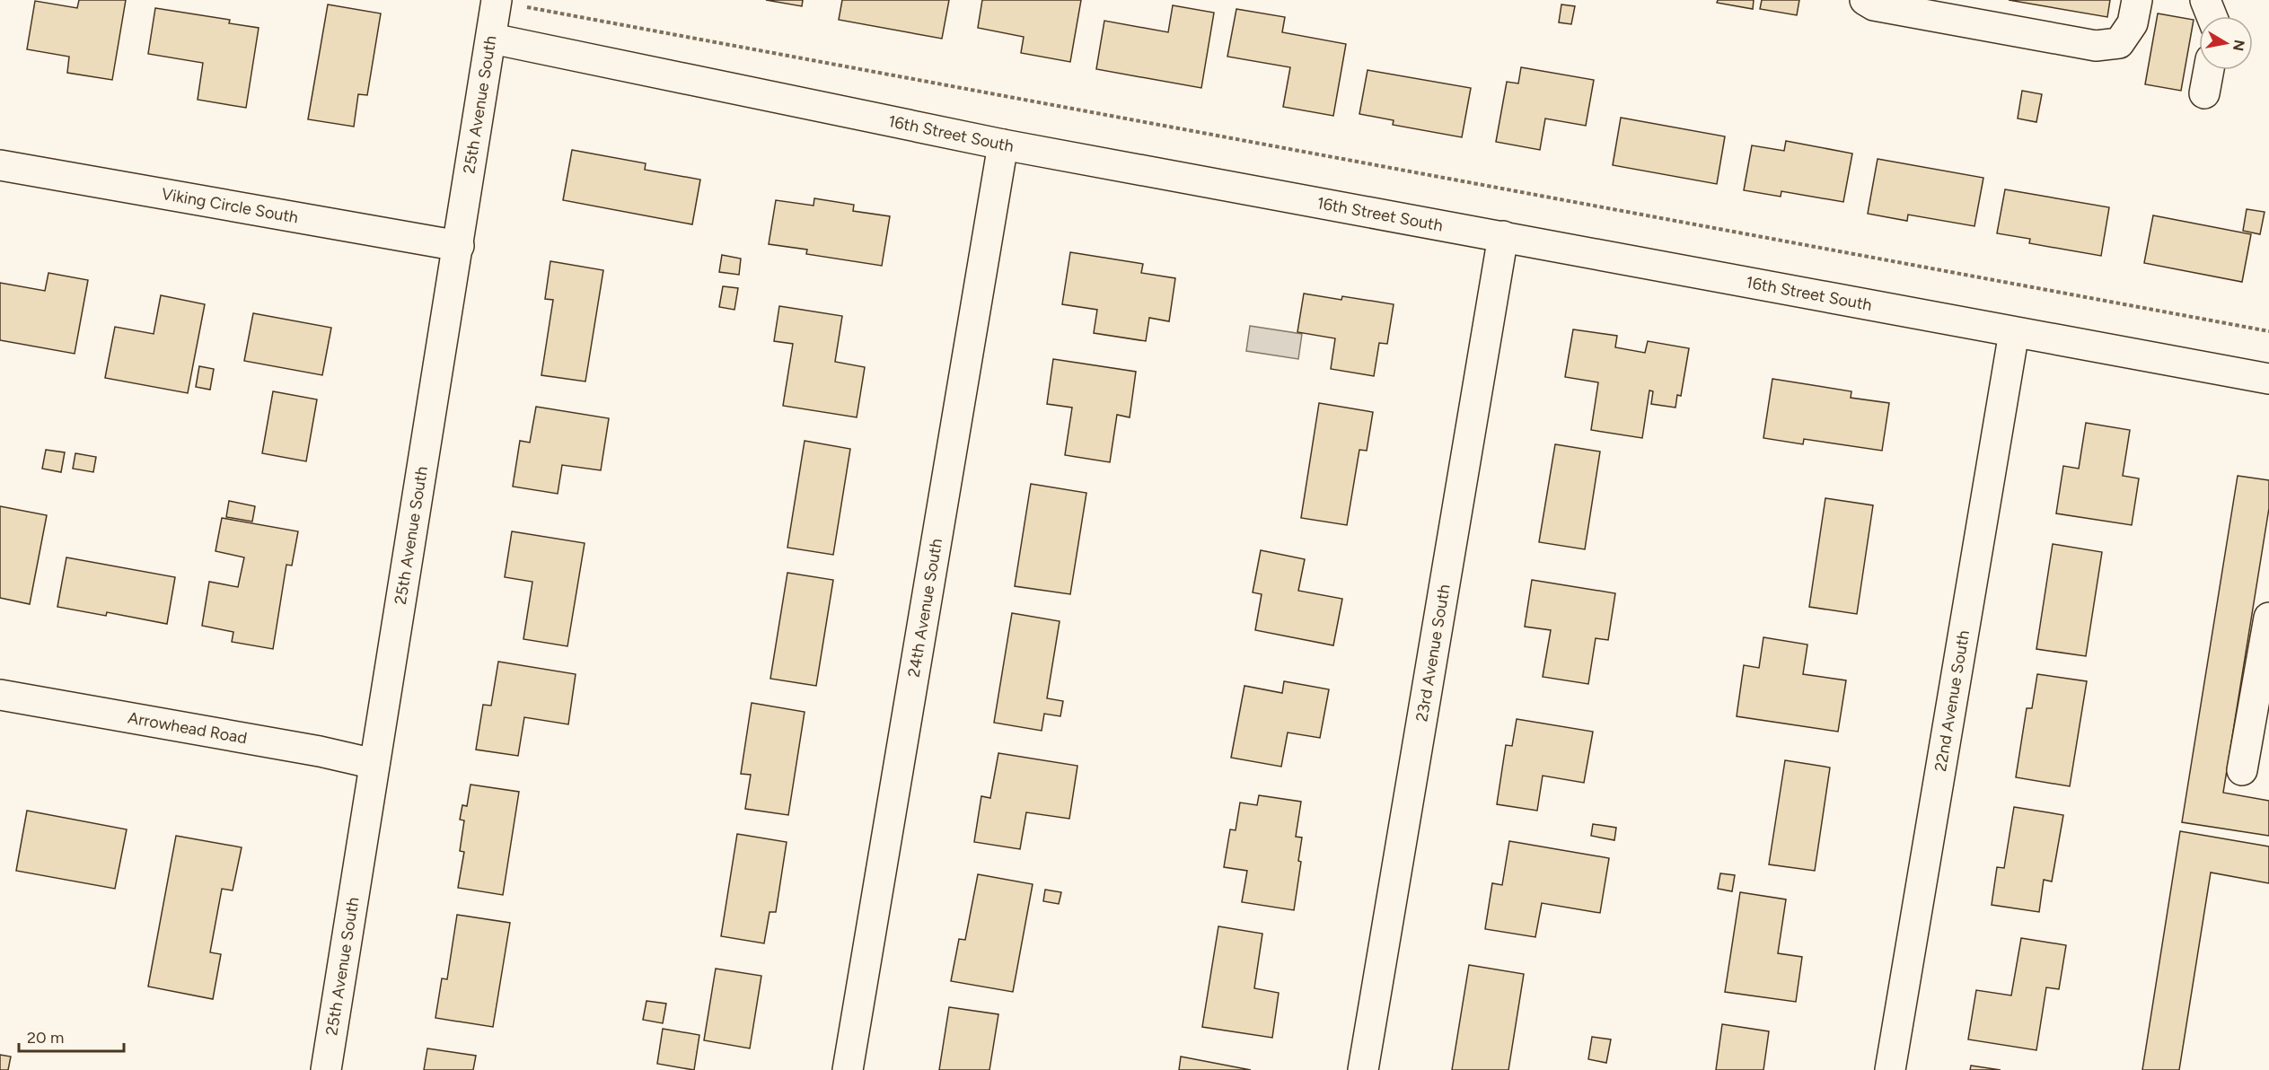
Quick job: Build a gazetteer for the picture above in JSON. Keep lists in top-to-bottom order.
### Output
{
  "streets": {
    "street": [
      "25th Avenue South",
      "16th Street South",
      "Viking Circle South",
      "24th Avenue South",
      "23rd Avenue South",
      "22nd Avenue South",
      "Arrowhead Road"
    ]
  },
  "crossings": [
    ["25th Avenue South", "16th Street South"],
    ["25th Avenue South", "Viking Circle South"],
    ["25th Avenue South", "Arrowhead Road"],
    ["16th Street South", "24th Avenue South"],
    ["16th Street South", "23rd Avenue South"],
    ["16th Street South", "22nd Avenue South"]
  ],
  "scale_bar": "20 m",
  "north": "right"
}
